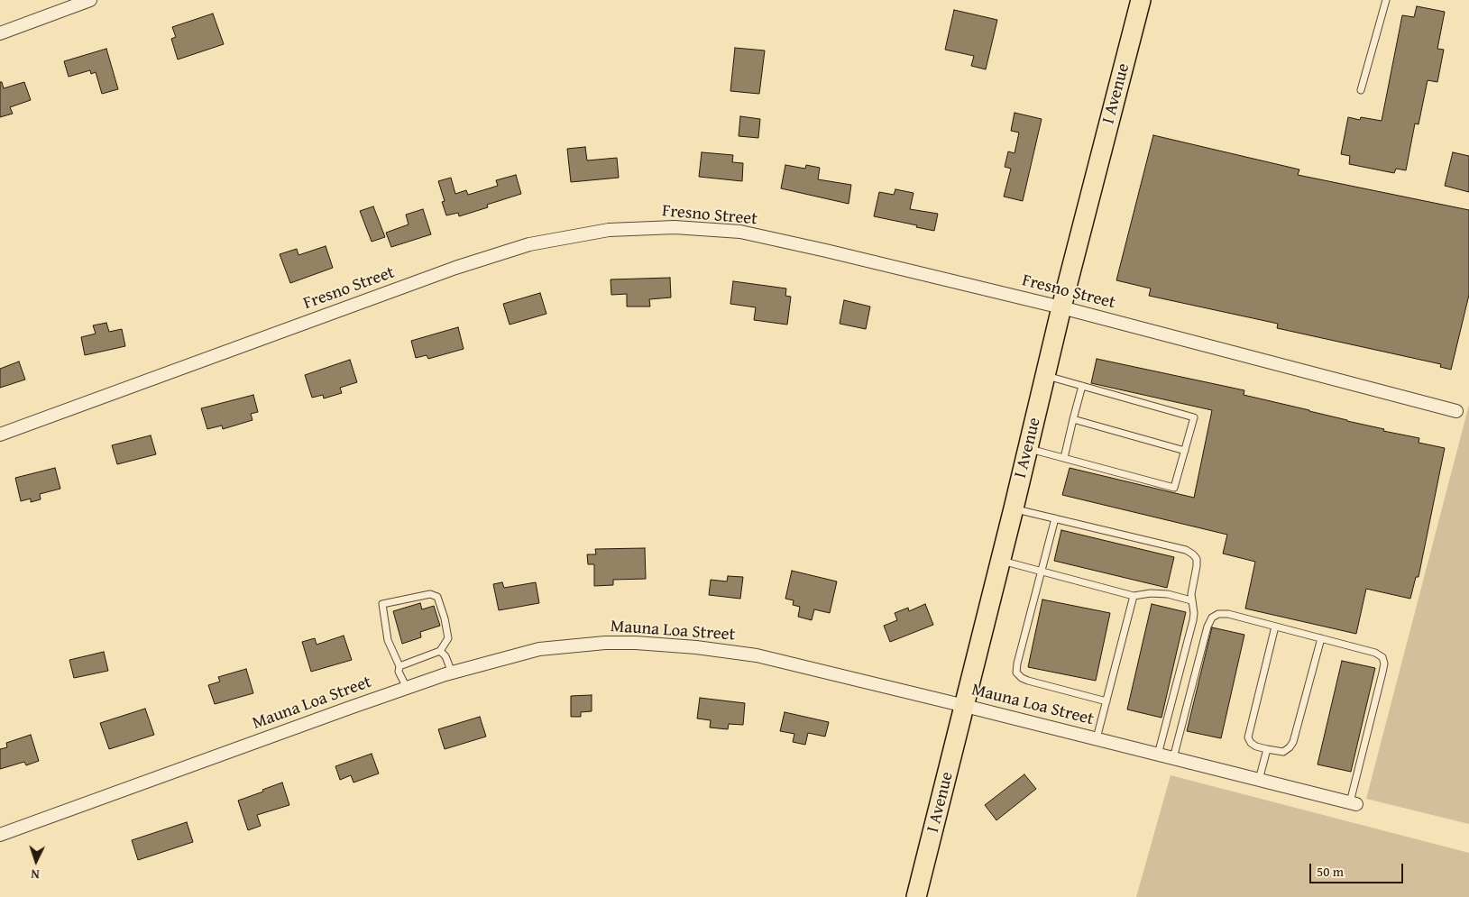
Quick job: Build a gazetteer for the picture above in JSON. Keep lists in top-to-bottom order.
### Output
{
  "streets": {
    "main road": ["I Avenue"],
    "street": ["Fresno Street", "Mauna Loa Street"]
  },
  "crossings": [
    ["I Avenue", "Fresno Street"],
    ["I Avenue", "Mauna Loa Street"]
  ],
  "scale_bar": "50 m",
  "north": "bottom"
}
